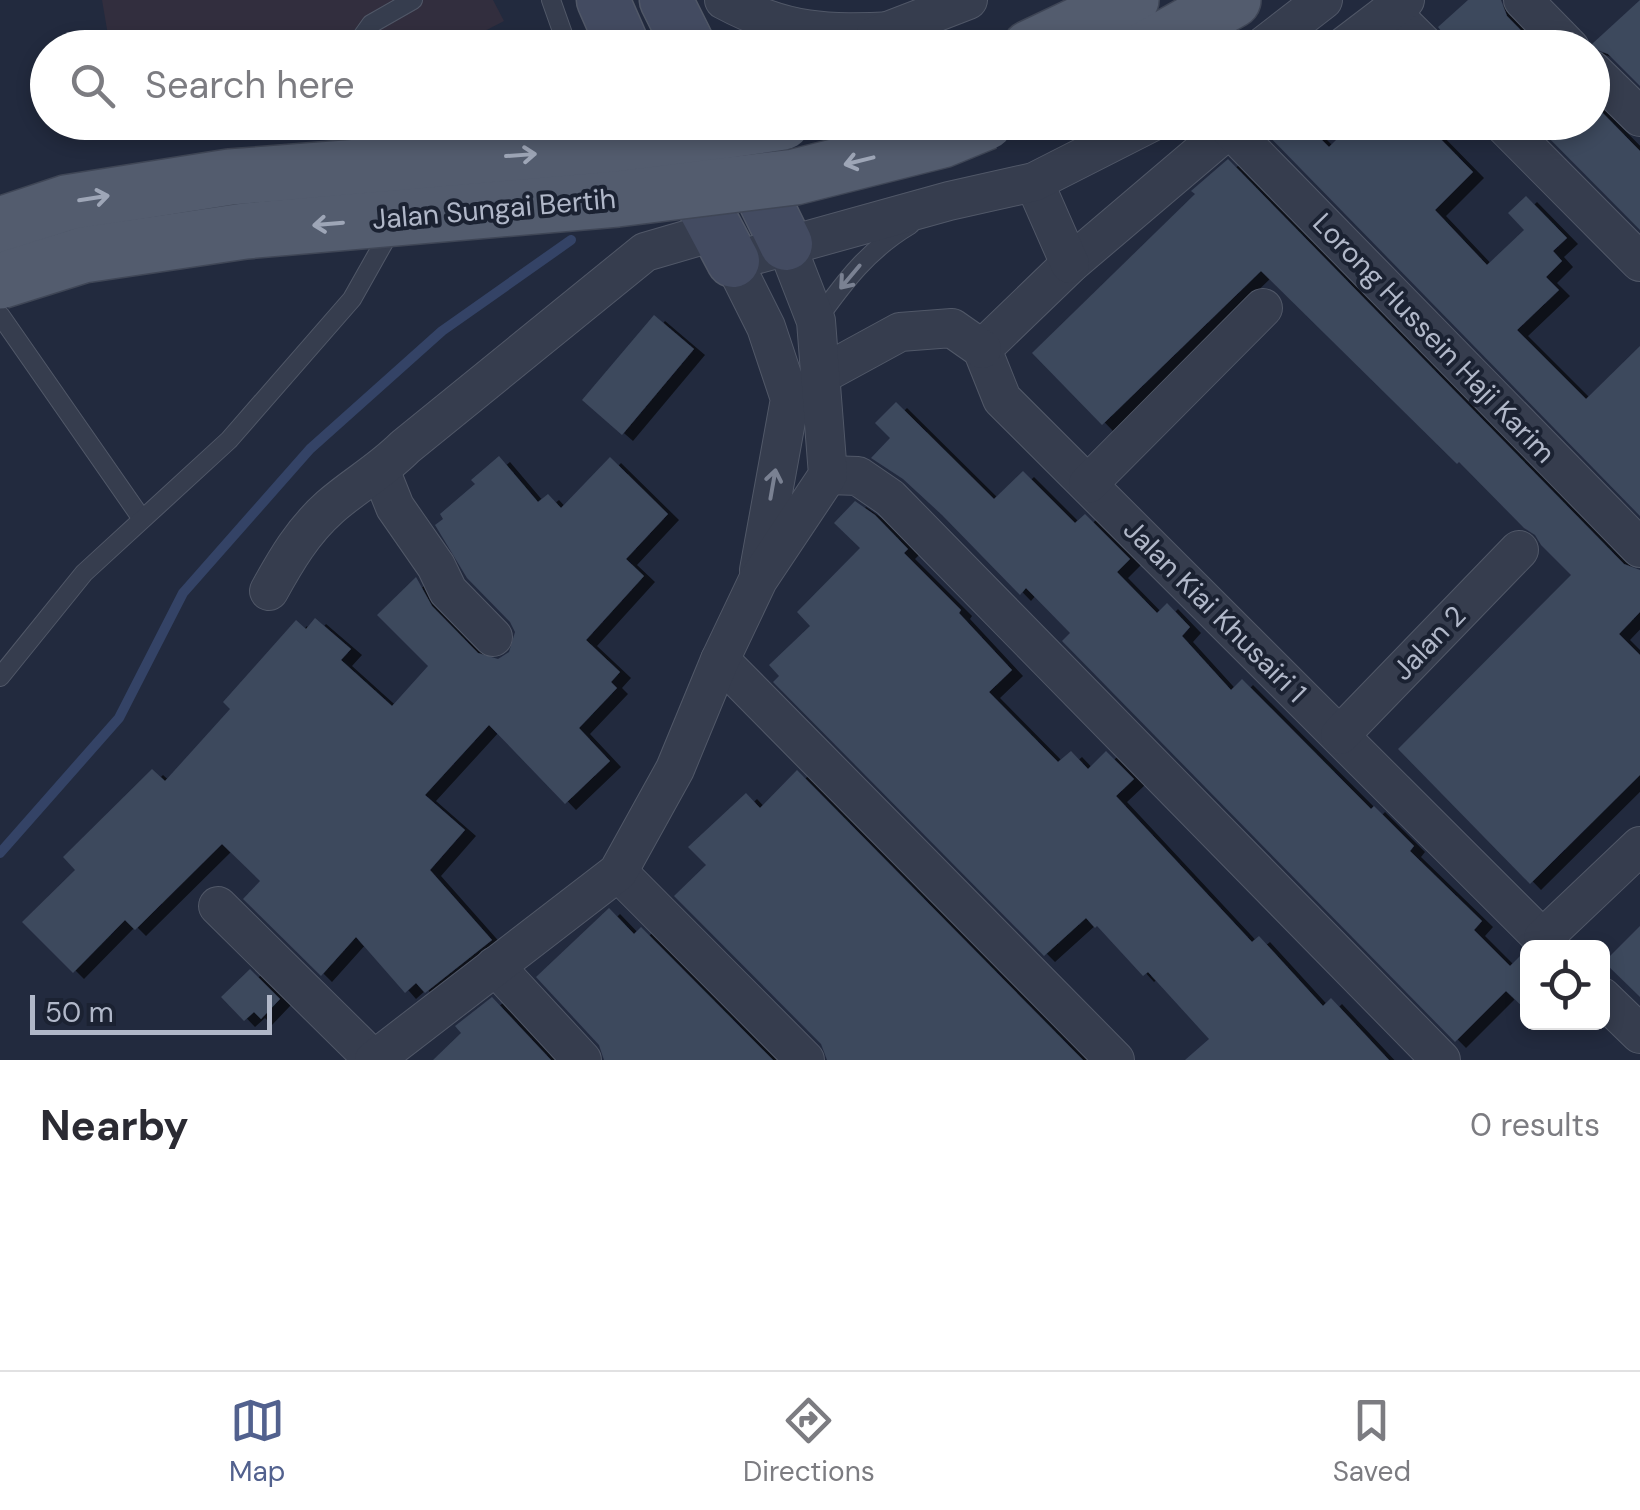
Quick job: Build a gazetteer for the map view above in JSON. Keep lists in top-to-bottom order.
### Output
{
  "streets": {
    "main road": ["Jalan Sungai Bertih"],
    "street": ["Lorong Hussein Haji Karim", "Jalan Kiai Khusairi 1", "Jalan 2"]
  },
  "crossings": [
    ["Jalan Kiai Khusairi 1", "Jalan 2"]
  ],
  "scale_bar": "50 m",
  "page": {
    "search": "Search here",
    "scale": "50 m",
    "heading": ["Nearby", "0 results"],
    "nav": ["Map", "Directions", "Saved"]
  }
}
